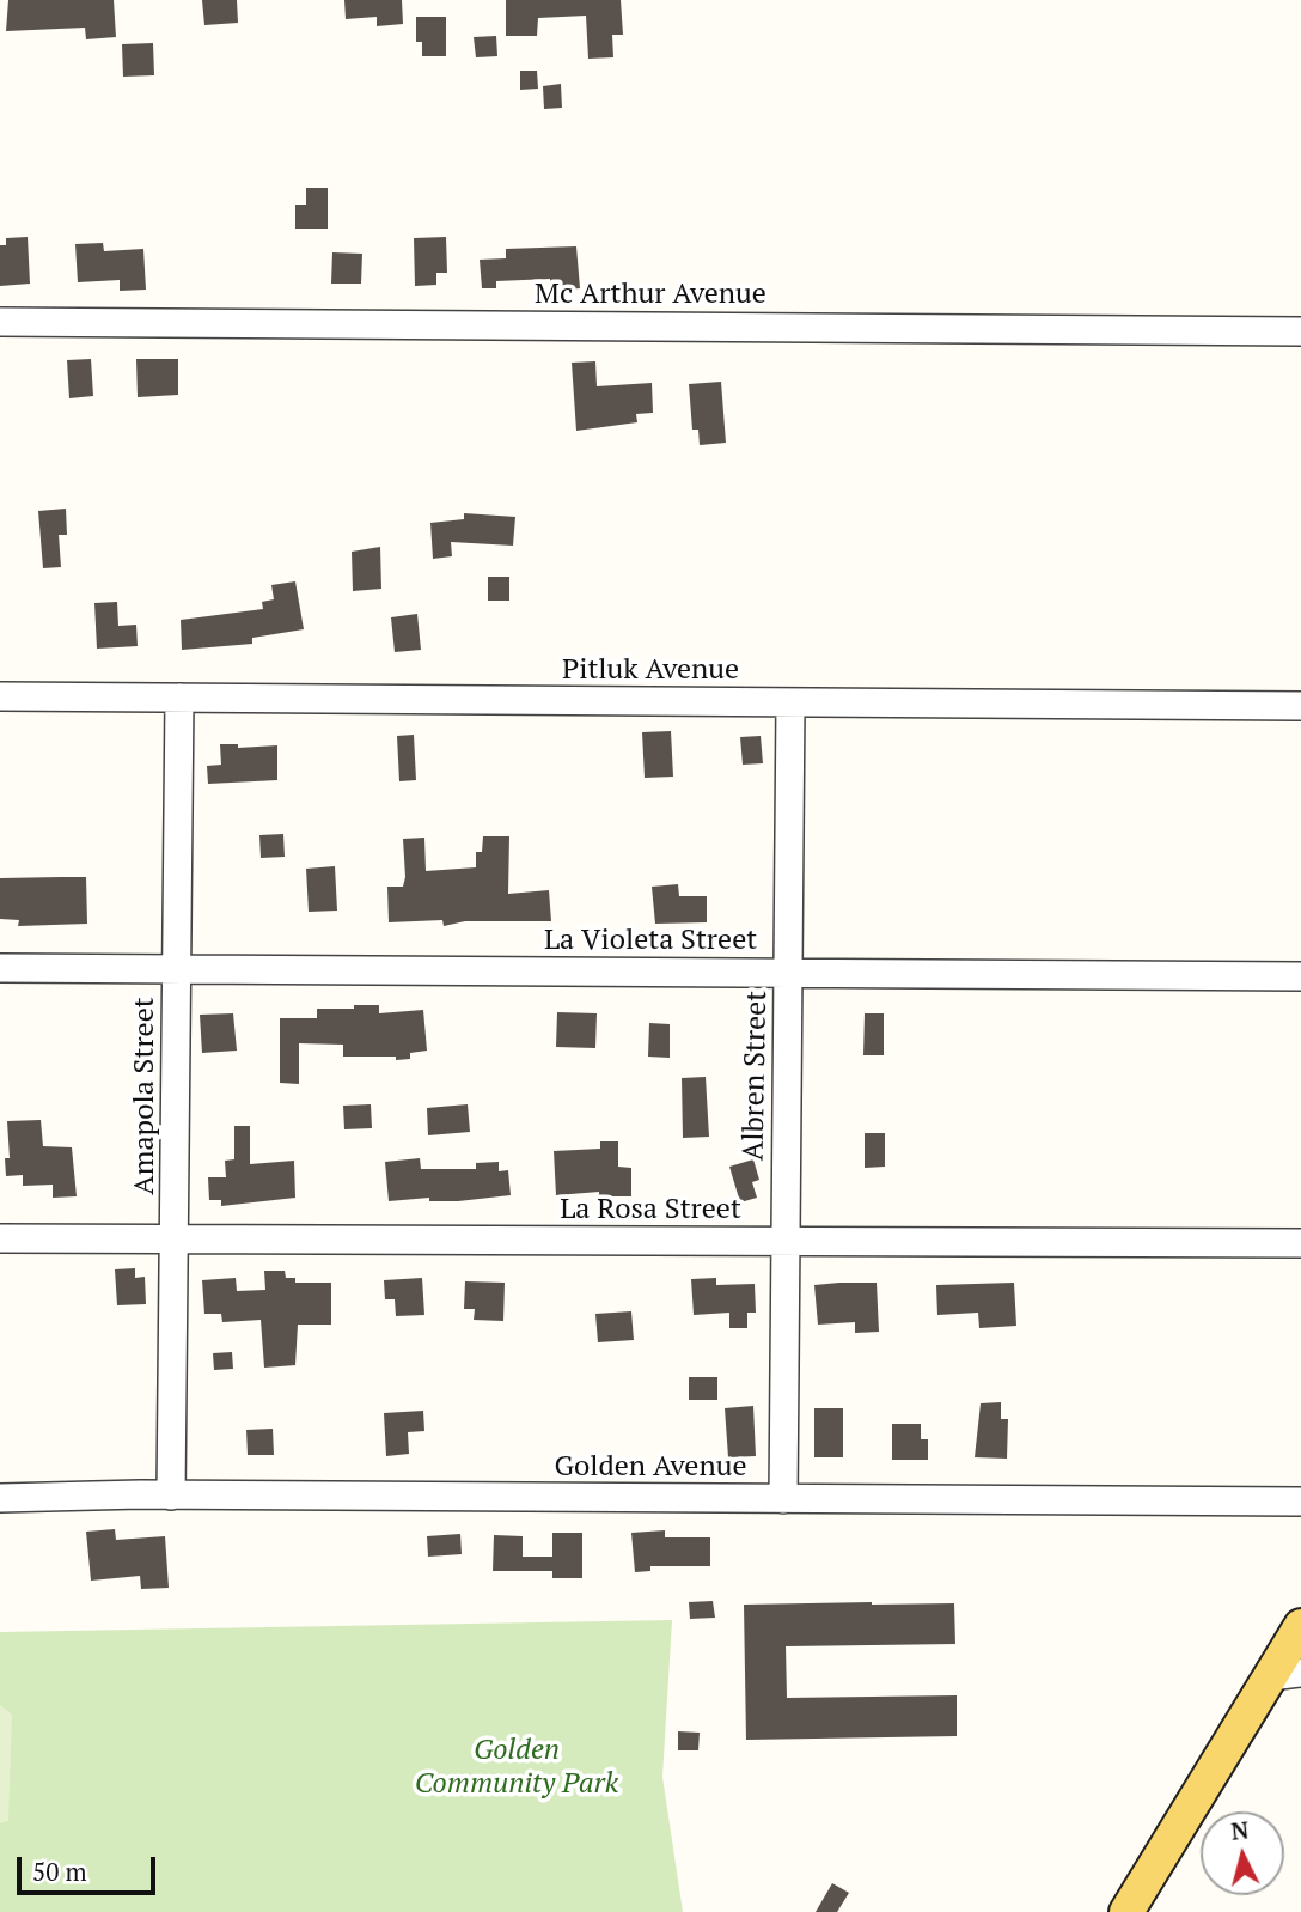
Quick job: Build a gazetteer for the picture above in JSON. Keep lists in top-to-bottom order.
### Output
{
  "streets": {
    "street": [
      "Mc Arthur Avenue",
      "Pitluk Avenue",
      "La Violeta Street",
      "Albren Street",
      "Amapola Street",
      "La Rosa Street",
      "Golden Avenue"
    ]
  },
  "crossings": [
    ["Pitluk Avenue", "Albren Street"],
    ["Pitluk Avenue", "Amapola Street"],
    ["La Violeta Street", "Albren Street"],
    ["La Violeta Street", "Amapola Street"],
    ["Albren Street", "La Rosa Street"],
    ["Albren Street", "Golden Avenue"],
    ["Amapola Street", "La Rosa Street"],
    ["Amapola Street", "Golden Avenue"]
  ],
  "parks": ["Golden Community Park"],
  "scale_bar": "50 m",
  "north": "top"
}
